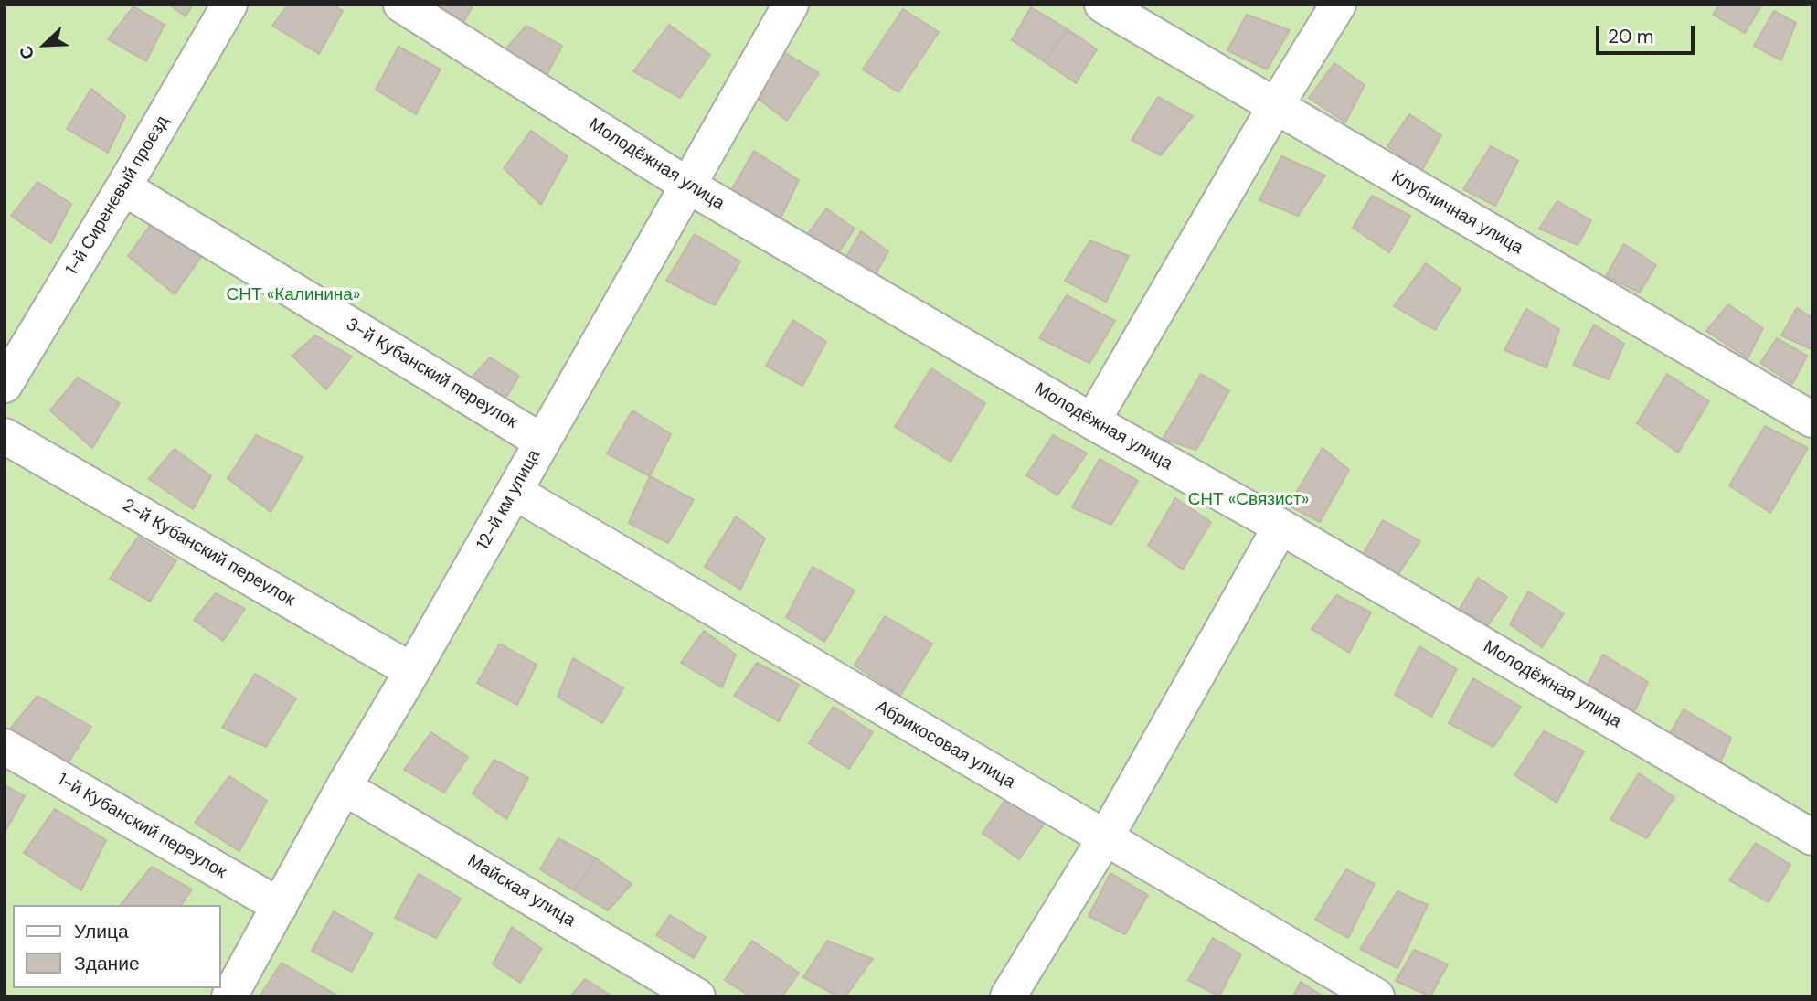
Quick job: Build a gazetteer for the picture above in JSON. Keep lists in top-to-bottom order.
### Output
{
  "streets": {
    "street": [
      "Молодёжная улица",
      "1-й Сиреневый проезд",
      "Клубничная улица",
      "3-й Кубанский переулок",
      "12-й км улица",
      "2-й Кубанский переулок",
      "Абрикосовая улица",
      "1-й Кубанский переулок",
      "Майская улица"
    ]
  },
  "crossings": [
    ["Молодёжная улица", "12-й км улица"],
    ["1-й Сиреневый проезд", "3-й Кубанский переулок"],
    ["3-й Кубанский переулок", "12-й км улица"],
    ["12-й км улица", "2-й Кубанский переулок"],
    ["12-й км улица", "Абрикосовая улица"],
    ["12-й км улица", "1-й Кубанский переулок"],
    ["12-й км улица", "Майская улица"]
  ],
  "parks": ["СНТ «Калинина»", "СНТ «Связист»"],
  "legend": ["Улица", "Здание"],
  "scale_bar": "20 m",
  "north": "bottom left"
}
